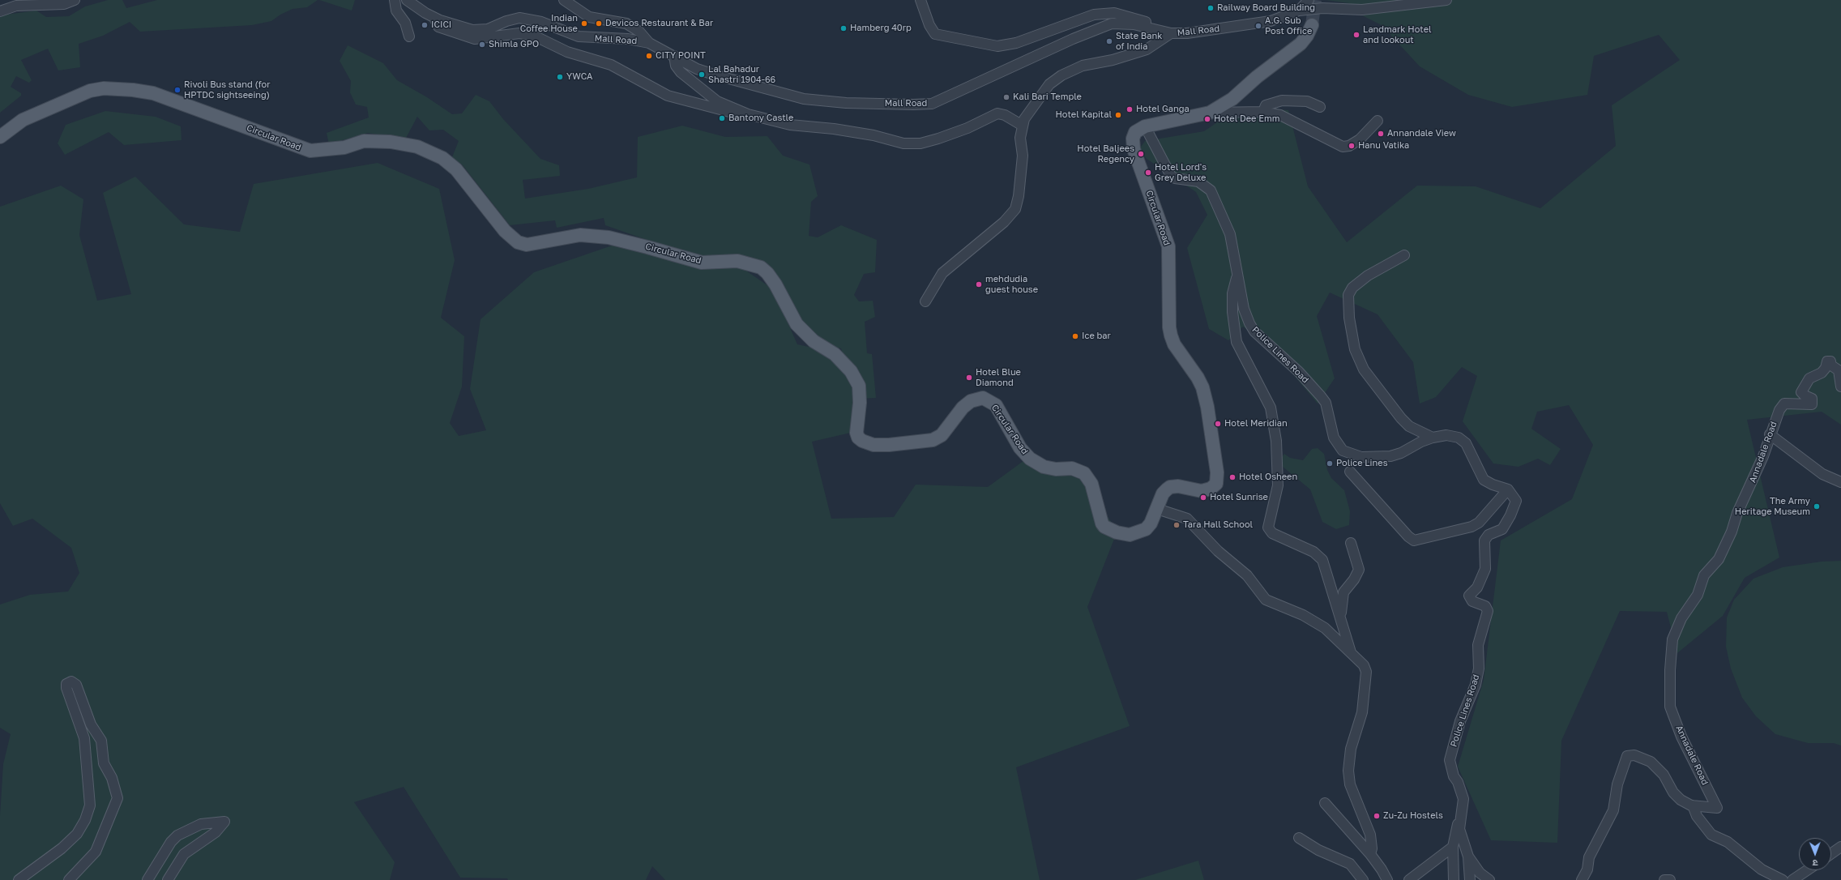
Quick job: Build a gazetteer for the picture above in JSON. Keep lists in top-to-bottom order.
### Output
{
  "streets": {
    "main road": ["Circular Road"],
    "street": ["Mall Road", "Police Lines Road", "Annadale Road"]
  },
  "crossings": [
    ["Circular Road", "Police Lines Road"]
  ],
  "places": [
    "Railway Board Building",
    "Indian Coffee House",
    "Devicos Restaurant & Bar",
    "ICICI",
    "A.G. Sub Post Office",
    "Hamberg 40rp",
    "Landmark Hotel and lookout",
    "State Bank of India",
    "Shimla GPO",
    "CITY POINT",
    "Lal Bahadur Shastri 1904-66",
    "YWCA",
    "Rivoli Bus stand (for HPTDC sightseeing)",
    "Kali Bari Temple",
    "Hotel Ganga",
    "Hotel Kapital",
    "Bantony Castle",
    "Hotel Dee Emm",
    "Annandale View",
    "Hanu Vatika",
    "Hotel Baljees Regency",
    "Hotel Lord's Grey Deluxe",
    "mehdudia guest house",
    "Ice bar",
    "Hotel Blue Diamond",
    "Hotel Meridian",
    "Police Lines",
    "Hotel Osheen",
    "Hotel Sunrise",
    "The Army Heritage Museum",
    "Tara Hall School",
    "Zu-Zu Hostels"
  ],
  "north": "bottom"
}
